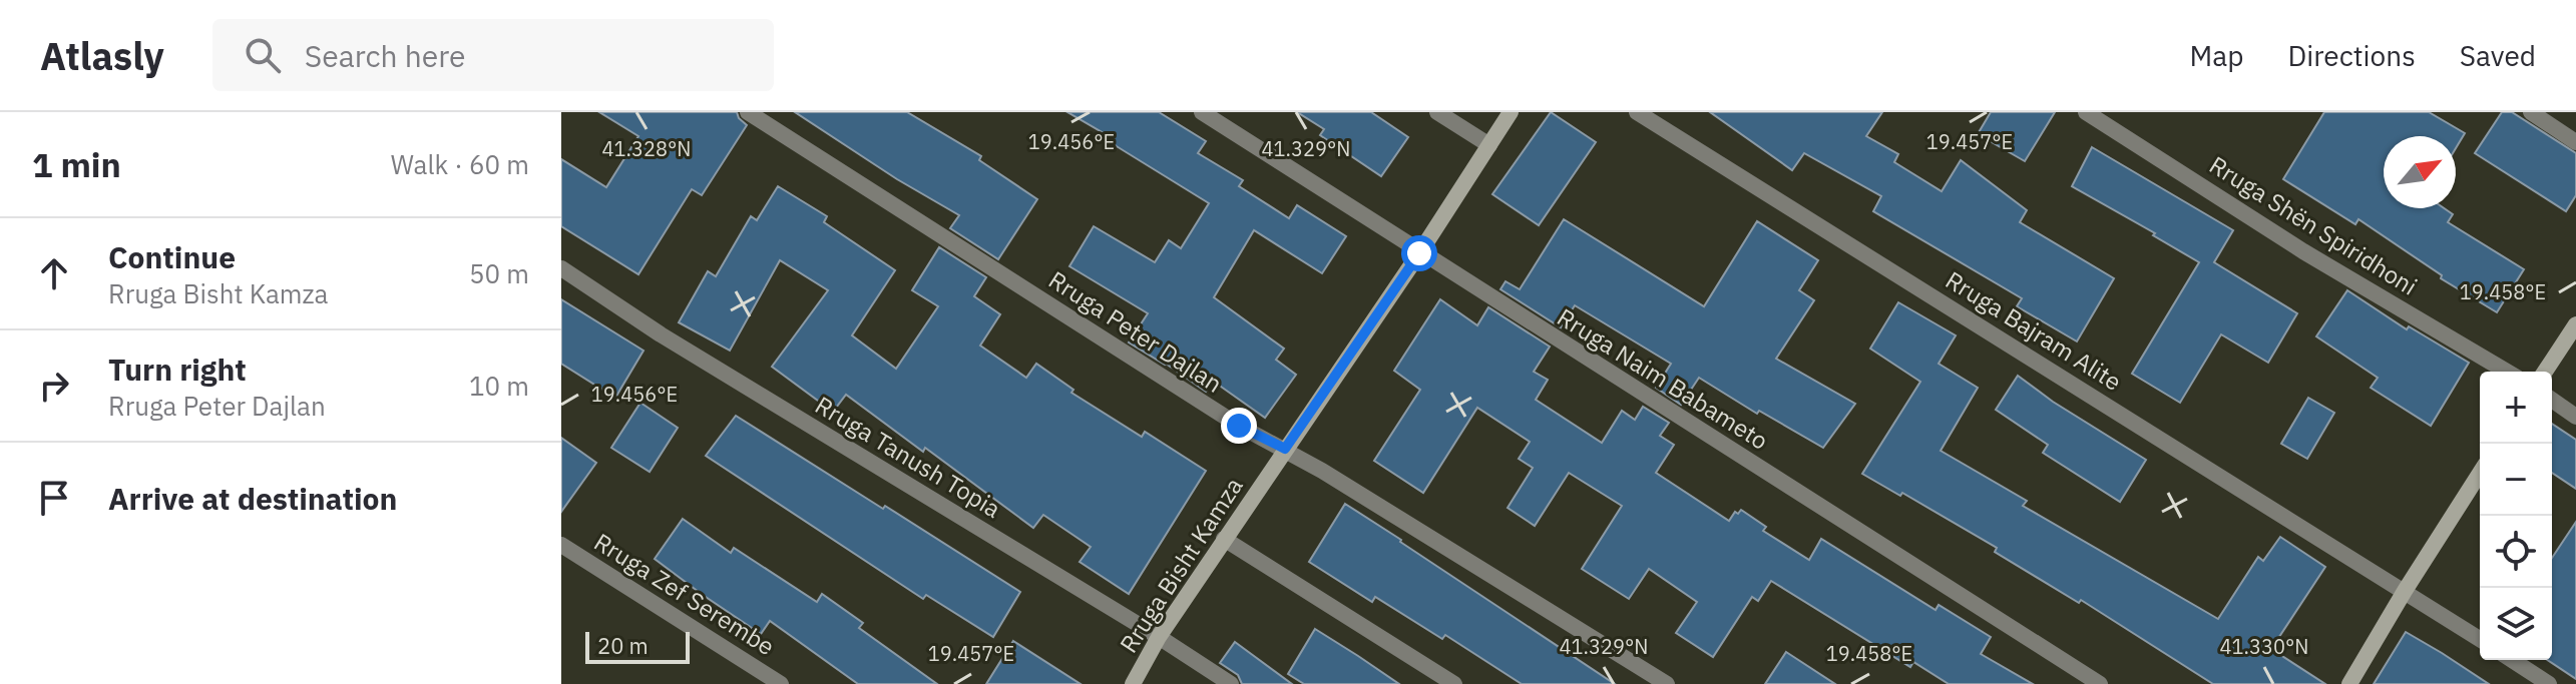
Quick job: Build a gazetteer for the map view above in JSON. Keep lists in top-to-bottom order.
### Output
{
  "streets": {
    "street": [
      "Rruga Shën Spiridhoni",
      "Rruga Bajram Alite",
      "Rruga Peter Dajlan",
      "Rruga Naim Babameto",
      "Rruga Tanush Topia",
      "Rruga Bisht Kamza",
      "Rruga Zef Serembe"
    ]
  },
  "crossings": [
    ["Rruga Peter Dajlan", "Rruga Bisht Kamza"],
    ["Rruga Naim Babameto", "Rruga Bisht Kamza"],
    ["Rruga Tanush Topia", "Rruga Bisht Kamza"]
  ],
  "scale_bar": "20 m",
  "north": "top right",
  "page": {
    "header": "Atlasly",
    "search": "Search here",
    "nav": ["Map", "Directions", "Saved"],
    "heading": ["1 min", "Walk · 60 m"],
    "list": [
      ["Continue", "Rruga Bisht Kamza", "50 m"],
      ["Turn right", "Rruga Peter Dajlan", "10 m"],
      "Arrive at destination"
    ],
    "map_buttons": ["+", "−"],
    "scale": "20 m"
  },
  "coordinates": [
    "19.456°E",
    "19.457°E",
    "41.328°N",
    "41.329°N",
    "19.458°E",
    "41.330°N"
  ]
}
